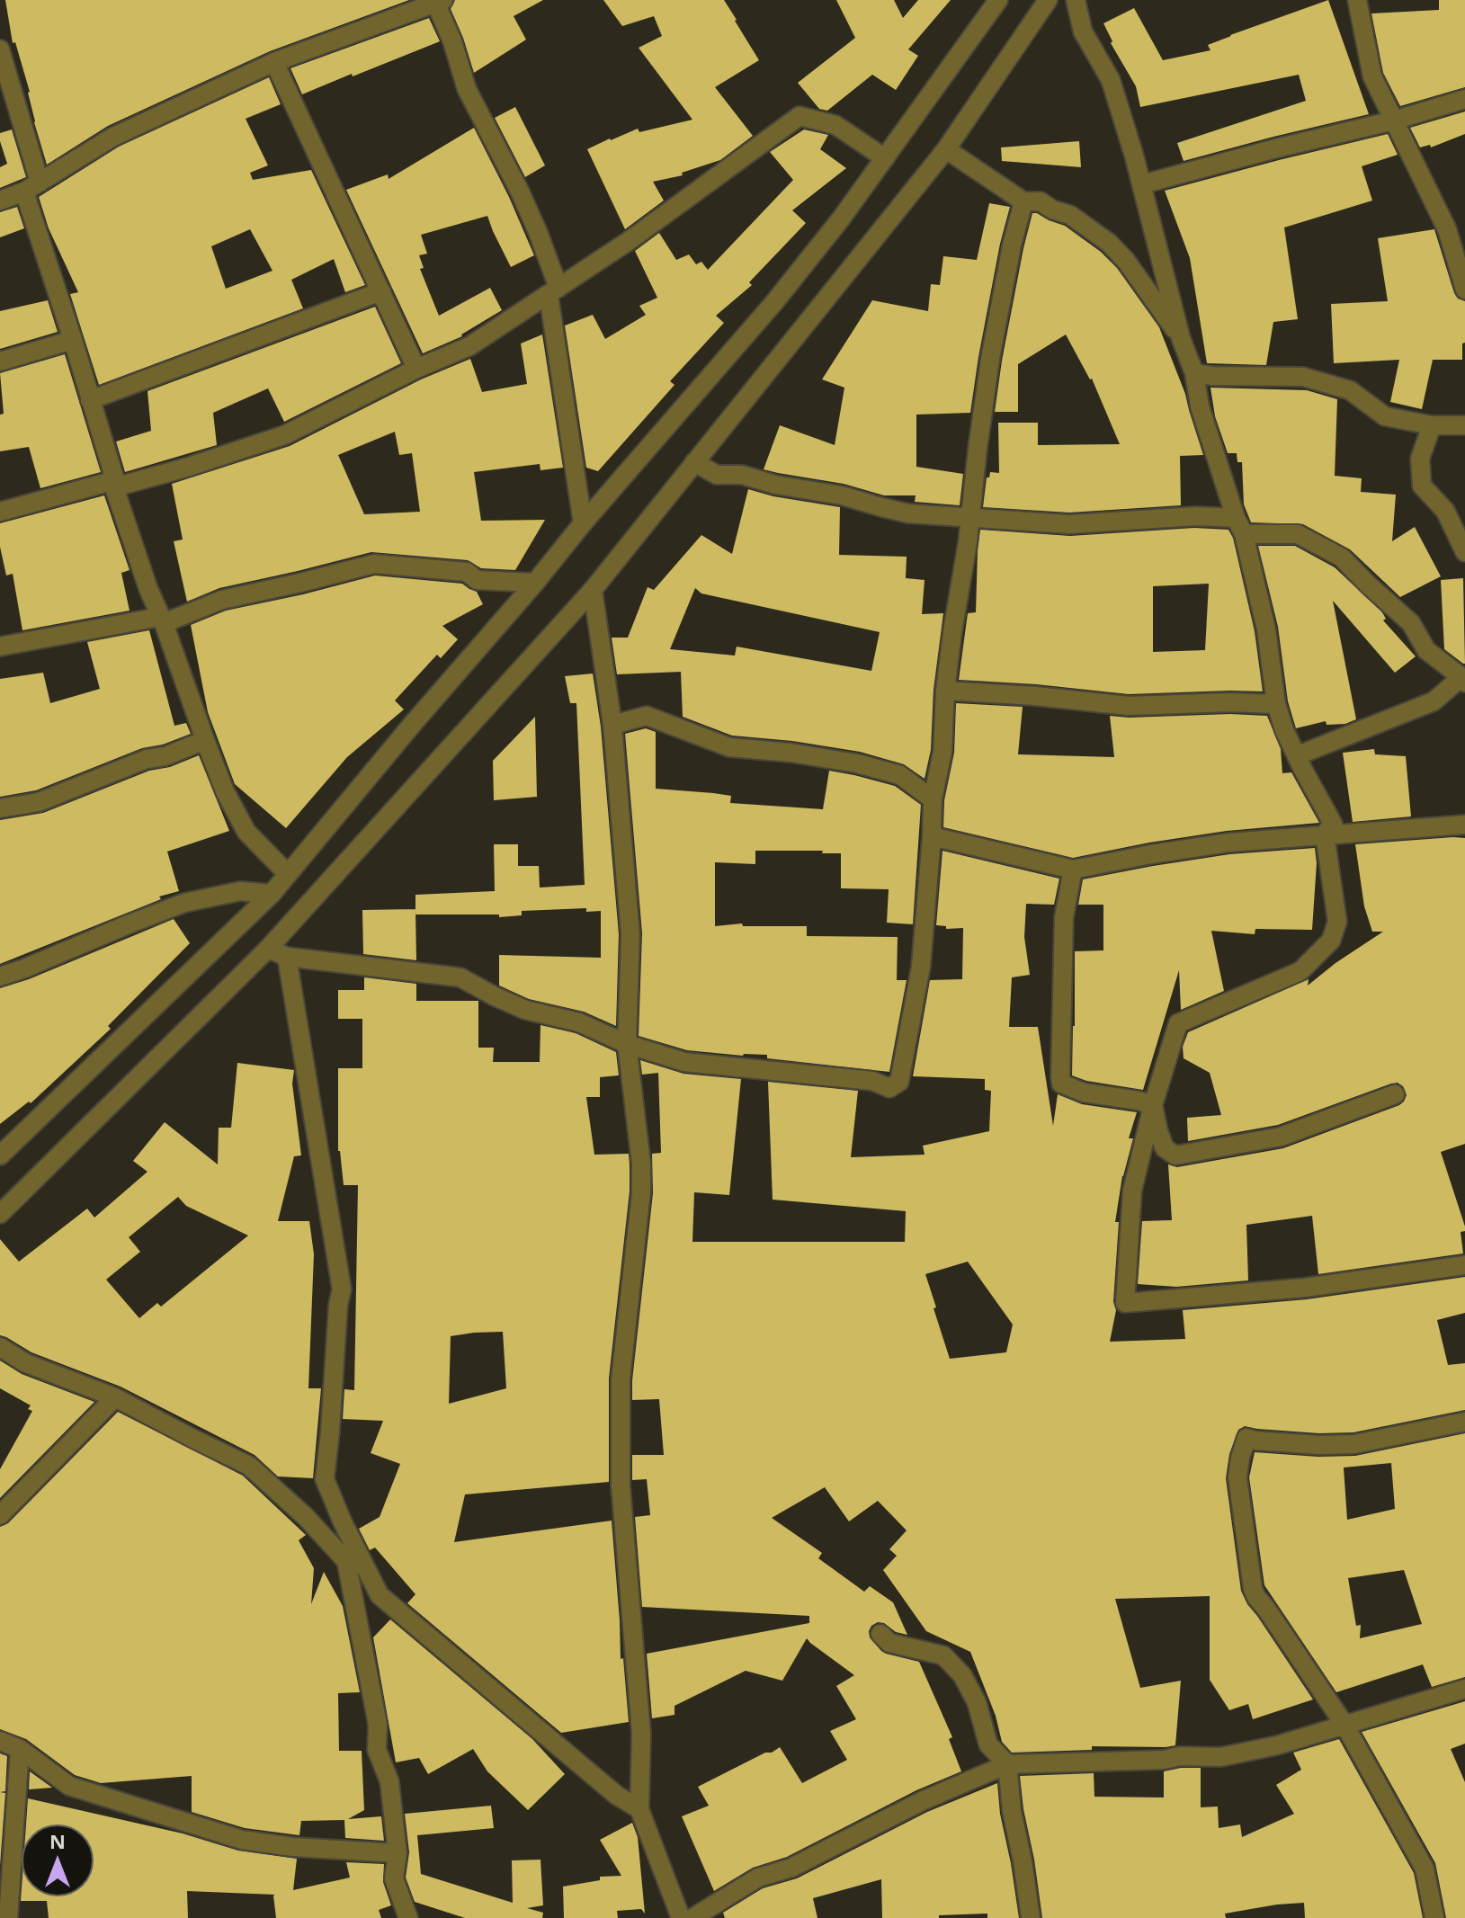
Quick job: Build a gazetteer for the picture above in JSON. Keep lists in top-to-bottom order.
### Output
{
  "north": "top"
}
